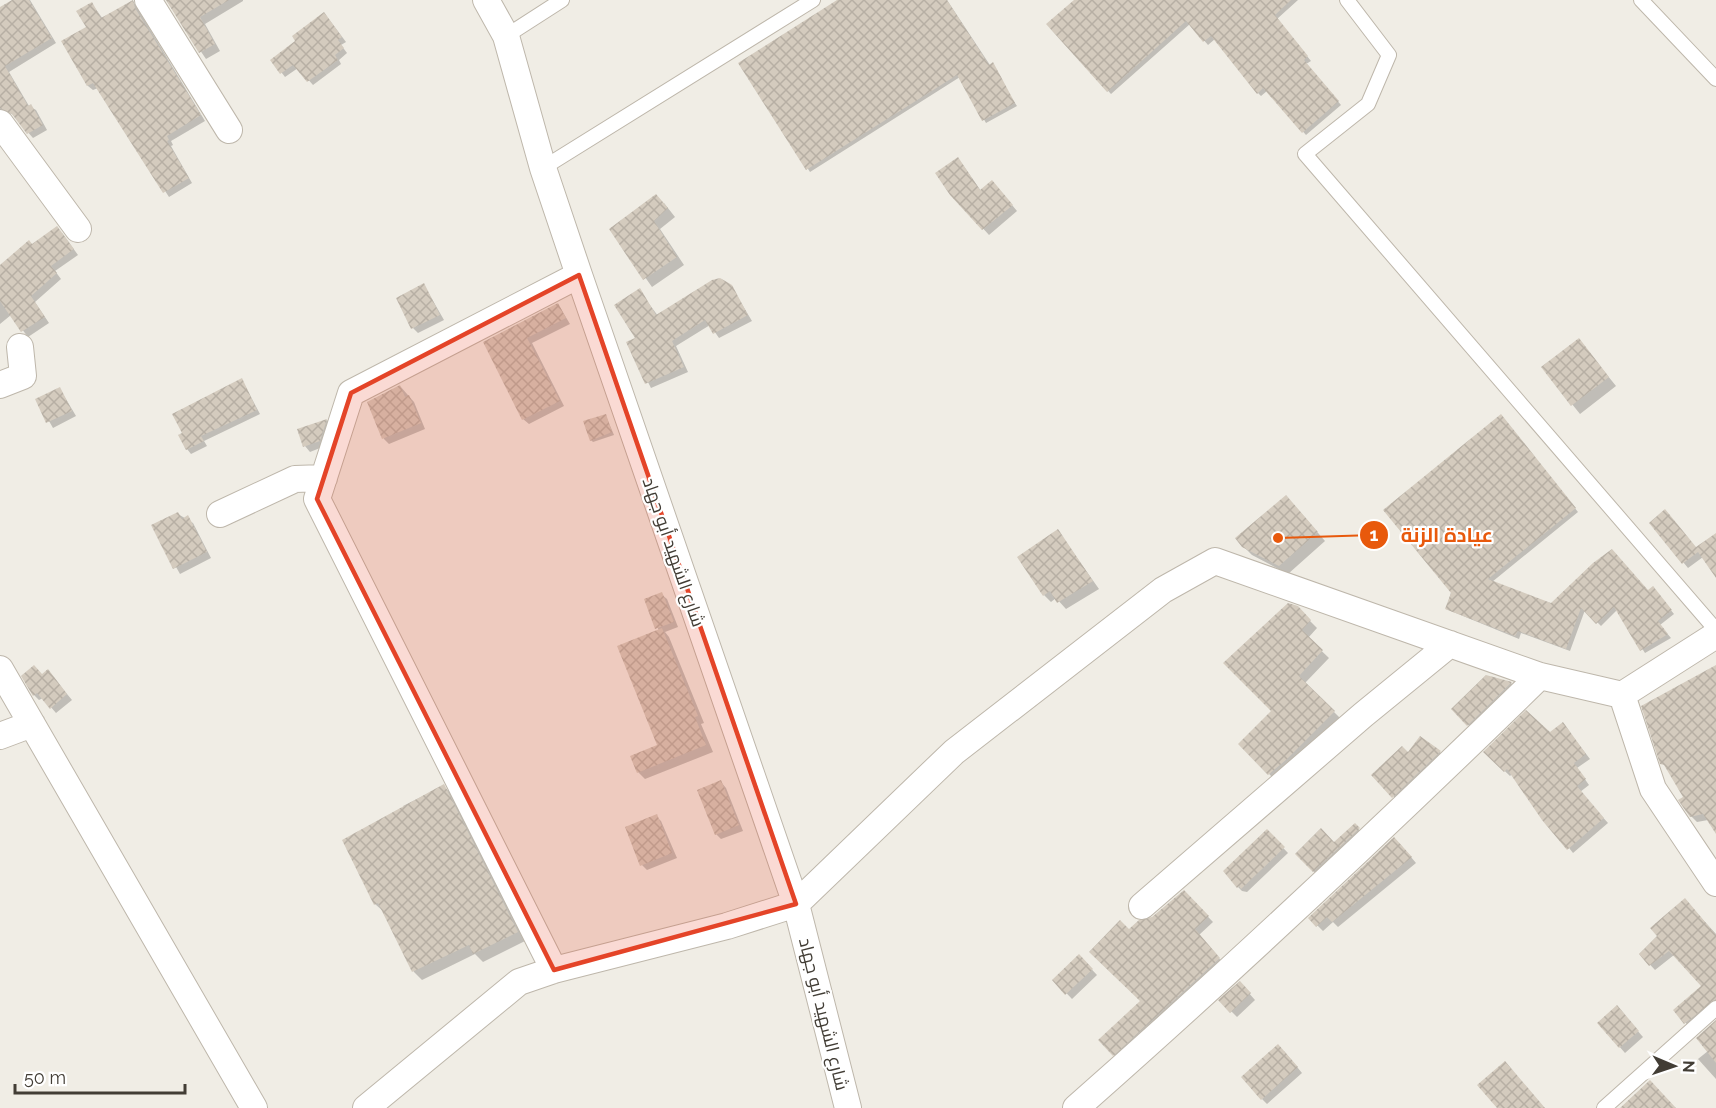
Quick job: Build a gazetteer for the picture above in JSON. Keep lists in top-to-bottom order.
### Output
{
  "streets": {
    "street": ["شارع الشهيد أبو جهاد"]
  },
  "places": ["عيادة الزنة"],
  "scale_bar": "50 m",
  "north": "right"
}
